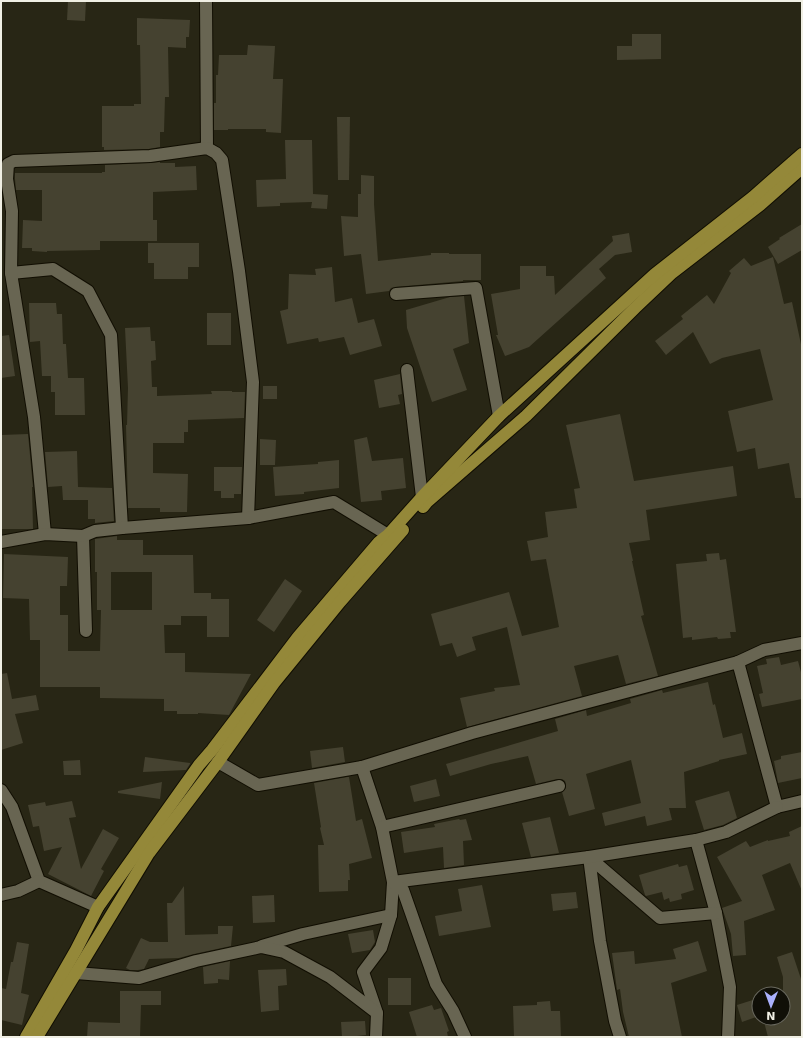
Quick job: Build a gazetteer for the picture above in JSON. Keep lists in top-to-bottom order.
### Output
{
  "north": "bottom"
}
